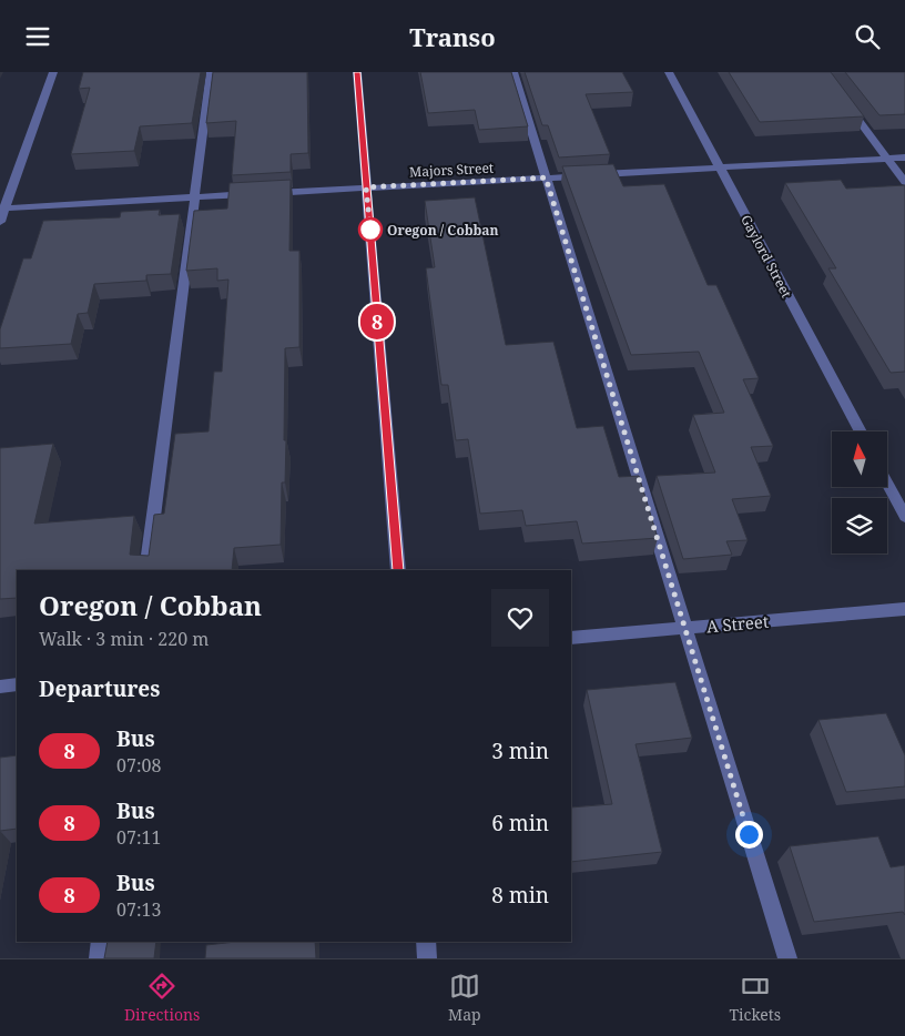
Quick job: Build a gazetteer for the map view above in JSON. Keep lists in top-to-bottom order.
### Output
{
  "streets": {
    "street": ["Majors Street", "Gaylord Street", "A Street"]
  },
  "crossings": [
    ["Majors Street", "Gaylord Street"]
  ],
  "places": ["Oregon / Cobban"],
  "lines": ["bus line 8"],
  "north": "top",
  "page": {
    "header": "Transo",
    "on_map": "8",
    "heading": [
      ["Oregon / Cobban", "Walk · 3 min · 220 m"],
      "Departures"
    ],
    "list": [
      {
        "mark": "8",
        "name": "Bus",
        "note": "07:08",
        "value": "3 min"
      },
      {
        "mark": "8",
        "name": "Bus",
        "note": "07:11",
        "value": "6 min"
      },
      {
        "mark": "8",
        "name": "Bus",
        "note": "07:13",
        "value": "8 min"
      }
    ],
    "tabs": ["Directions", "Map", "Tickets"]
  }
}
